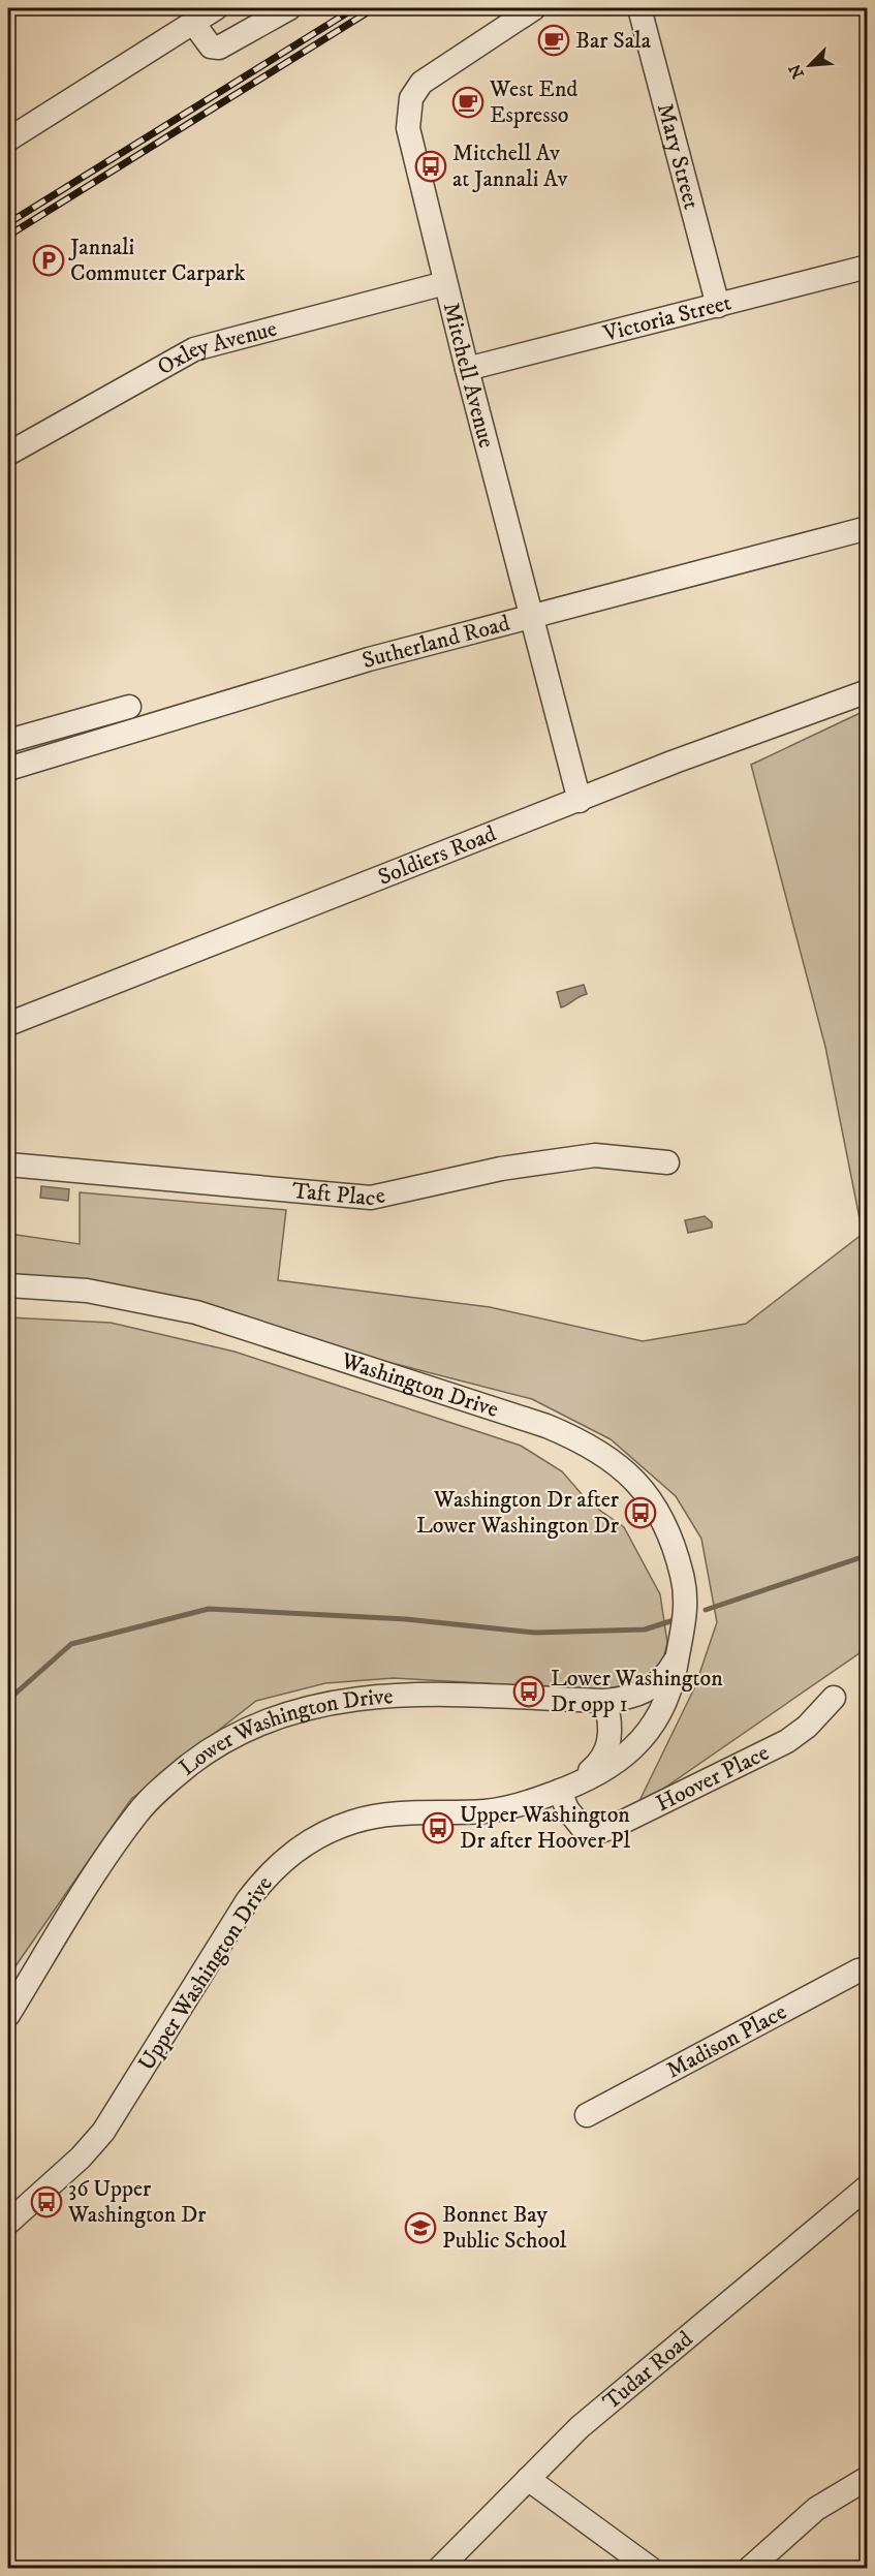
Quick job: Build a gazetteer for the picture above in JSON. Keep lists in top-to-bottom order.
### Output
{
  "streets": {
    "street": [
      "Mary Street",
      "Victoria Street",
      "Oxley Avenue",
      "Mitchell Avenue",
      "Sutherland Road",
      "Soldiers Road",
      "Taft Place",
      "Washington Drive",
      "Lower Washington Drive",
      "Hoover Place",
      "Upper Washington Drive",
      "Madison Place",
      "Tudar Road"
    ]
  },
  "crossings": [
    ["Mary Street", "Victoria Street"],
    ["Victoria Street", "Mitchell Avenue"],
    ["Oxley Avenue", "Mitchell Avenue"],
    ["Mitchell Avenue", "Sutherland Road"],
    ["Mitchell Avenue", "Soldiers Road"],
    ["Washington Drive", "Lower Washington Drive"],
    ["Washington Drive", "Upper Washington Drive"],
    ["Lower Washington Drive", "Upper Washington Drive"],
    ["Hoover Place", "Upper Washington Drive"]
  ],
  "places": {
    "cafe": ["Bar Sala", "West End Espresso"],
    "bus stop": [
      "Mitchell Av at Jannali Av",
      "Washington Dr after Lower Washington Dr",
      "Lower Washington Dr opp 1",
      "Upper Washington Dr after Hoover Pl",
      "36 Upper Washington Dr"
    ],
    "parking": ["Jannali Commuter Carpark"],
    "school or university": ["Bonnet Bay Public School"]
  },
  "north": "bottom left"
}
